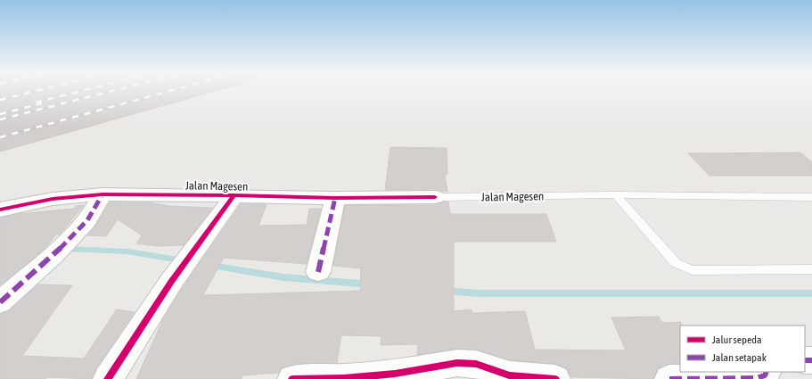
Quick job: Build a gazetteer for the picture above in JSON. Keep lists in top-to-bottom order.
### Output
{
  "streets": {
    "street": ["Jalan Magesen"]
  },
  "legend": ["Jalur sepeda", "Jalan setapak"]
}
